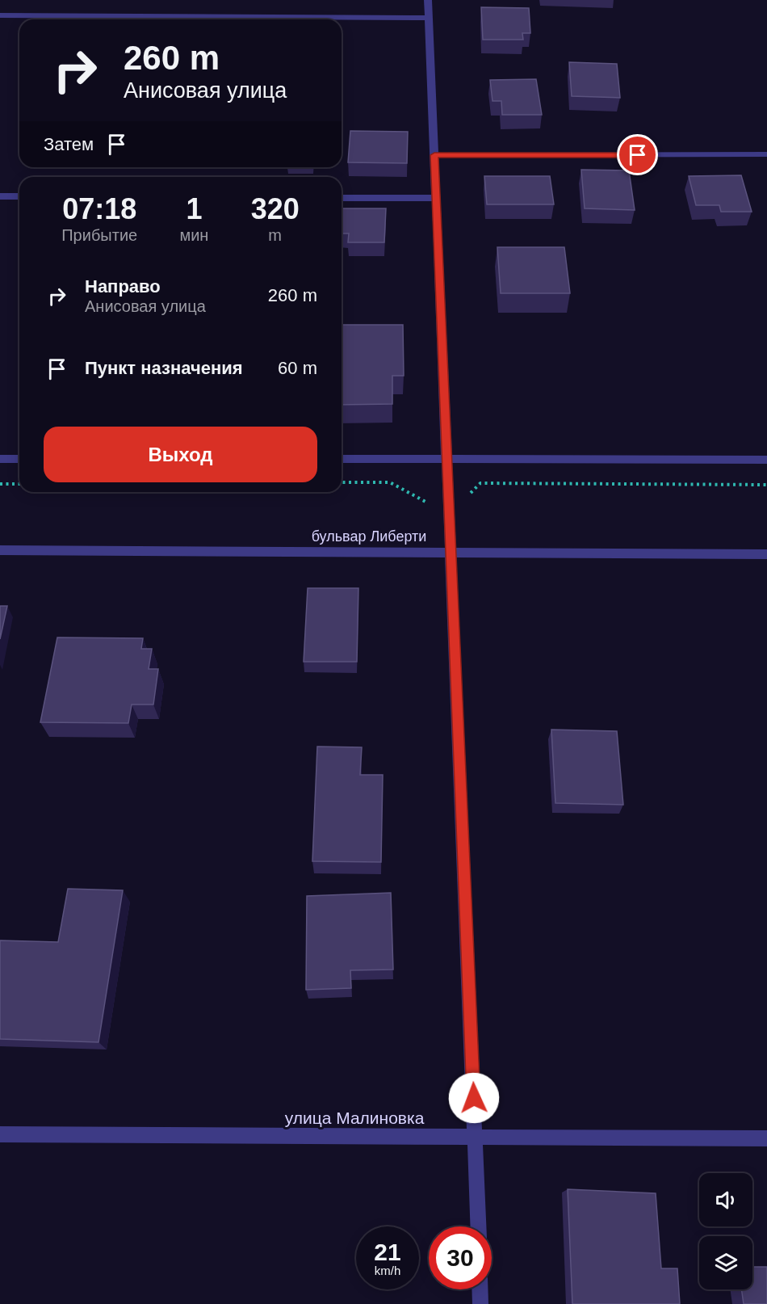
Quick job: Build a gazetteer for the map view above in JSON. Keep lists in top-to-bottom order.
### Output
{
  "streets": {
    "street": ["бульвар Либерти", "улица Малиновка"]
  },
  "page": {
    "turn": ["260 m", "Анисовая улица"],
    "then": "Затем",
    "eta": [
      "07:18",
      "Прибытие",
      "1",
      "мин",
      "320",
      "m"
    ],
    "list": [
      {
        "name": "Направо",
        "note": "Анисовая улица",
        "value": "260 m"
      },
      {
        "name": "Пункт назначения",
        "value": "60 m"
      }
    ],
    "buttons": "Выход",
    "speed": "21 km/h",
    "limit": "30"
  }
}
